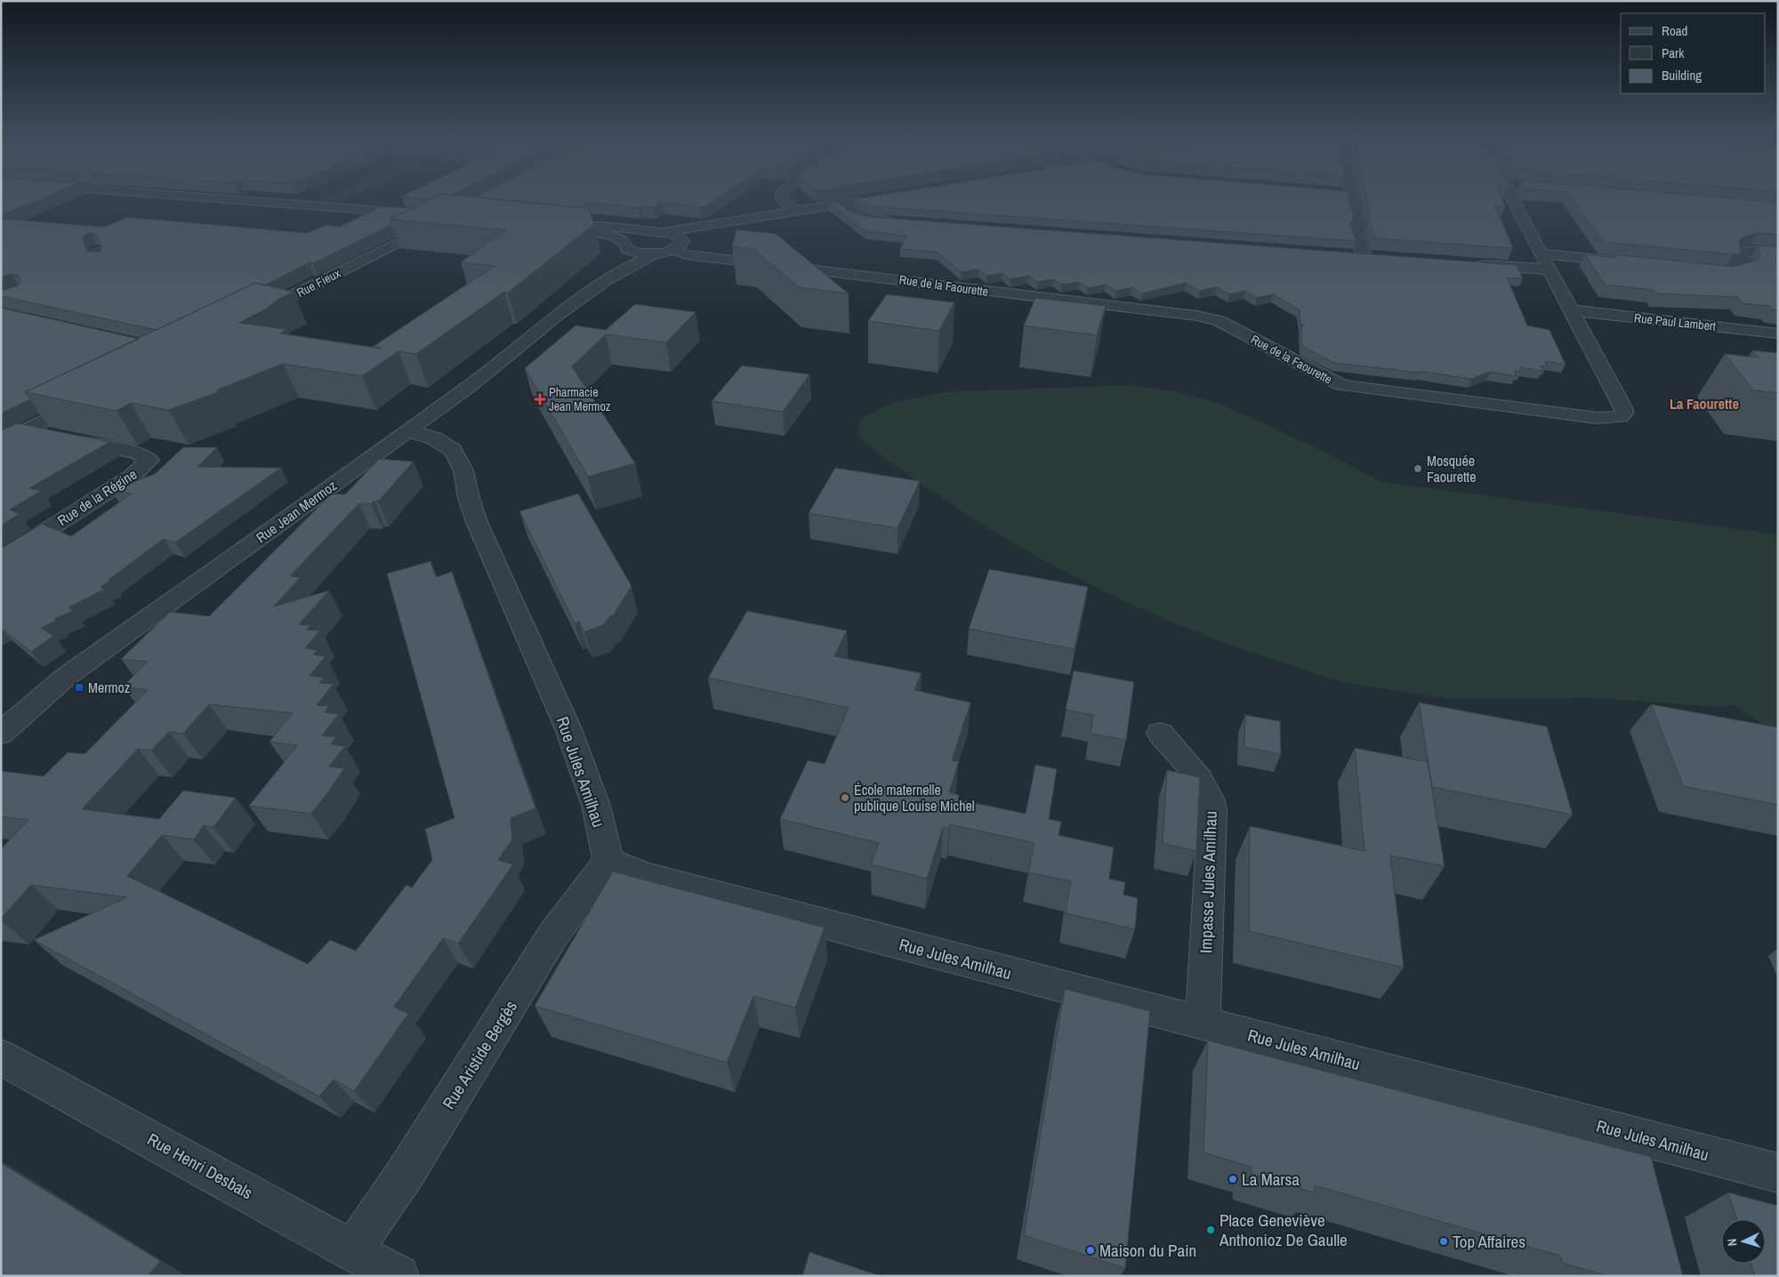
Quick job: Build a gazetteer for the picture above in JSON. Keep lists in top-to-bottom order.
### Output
{
  "streets": {
    "street": [
      "Rue Fieux",
      "Rue de la Faourette",
      "Rue Paul Lambert",
      "Rue de la Régine",
      "Rue Jean Mermoz",
      "Rue Jules Amilhau",
      "Impasse Jules Amilhau",
      "Rue Aristide Bergès",
      "Rue Henri Desbals"
    ]
  },
  "crossings": [
    ["Rue de la Faourette", "Rue Paul Lambert"],
    ["Rue Jean Mermoz", "Rue Jules Amilhau"],
    ["Rue Jules Amilhau", "Impasse Jules Amilhau"],
    ["Rue Jules Amilhau", "Rue Aristide Bergès"],
    ["Rue Aristide Bergès", "Rue Henri Desbals"]
  ],
  "districts": ["La Faourette"],
  "places": {
    "health": ["Pharmacie Jean Mermoz"],
    "other": [
      "Mosquée Faourette",
      "École maternelle publique Louise Michel",
      "La Marsa",
      "Place Geneviève Anthonioz De Gaulle",
      "Top Affaires",
      "Maison du Pain"
    ],
    "transit": ["Mermoz"]
  },
  "legend": ["Road", "Park", "Building"],
  "north": "left"
}
